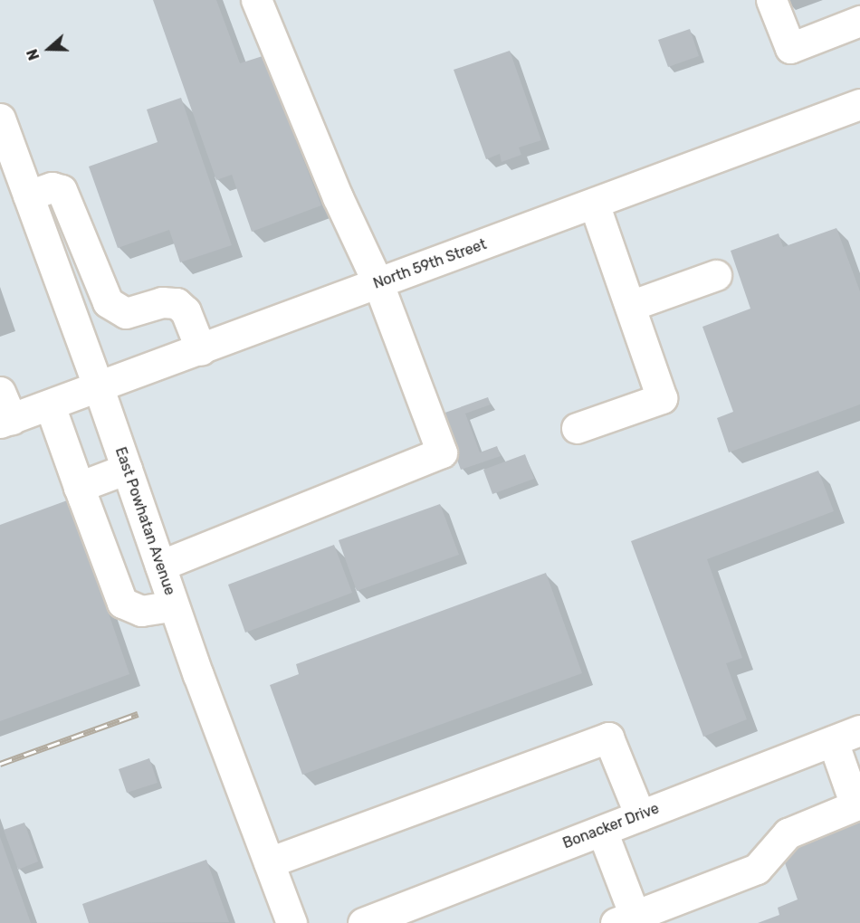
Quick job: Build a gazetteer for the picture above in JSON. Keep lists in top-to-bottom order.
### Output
{
  "streets": {
    "street": ["North 59th Street", "East Powhatan Avenue", "Bonacker Drive"]
  },
  "crossings": [
    ["North 59th Street", "East Powhatan Avenue"]
  ],
  "north": "left"
}
